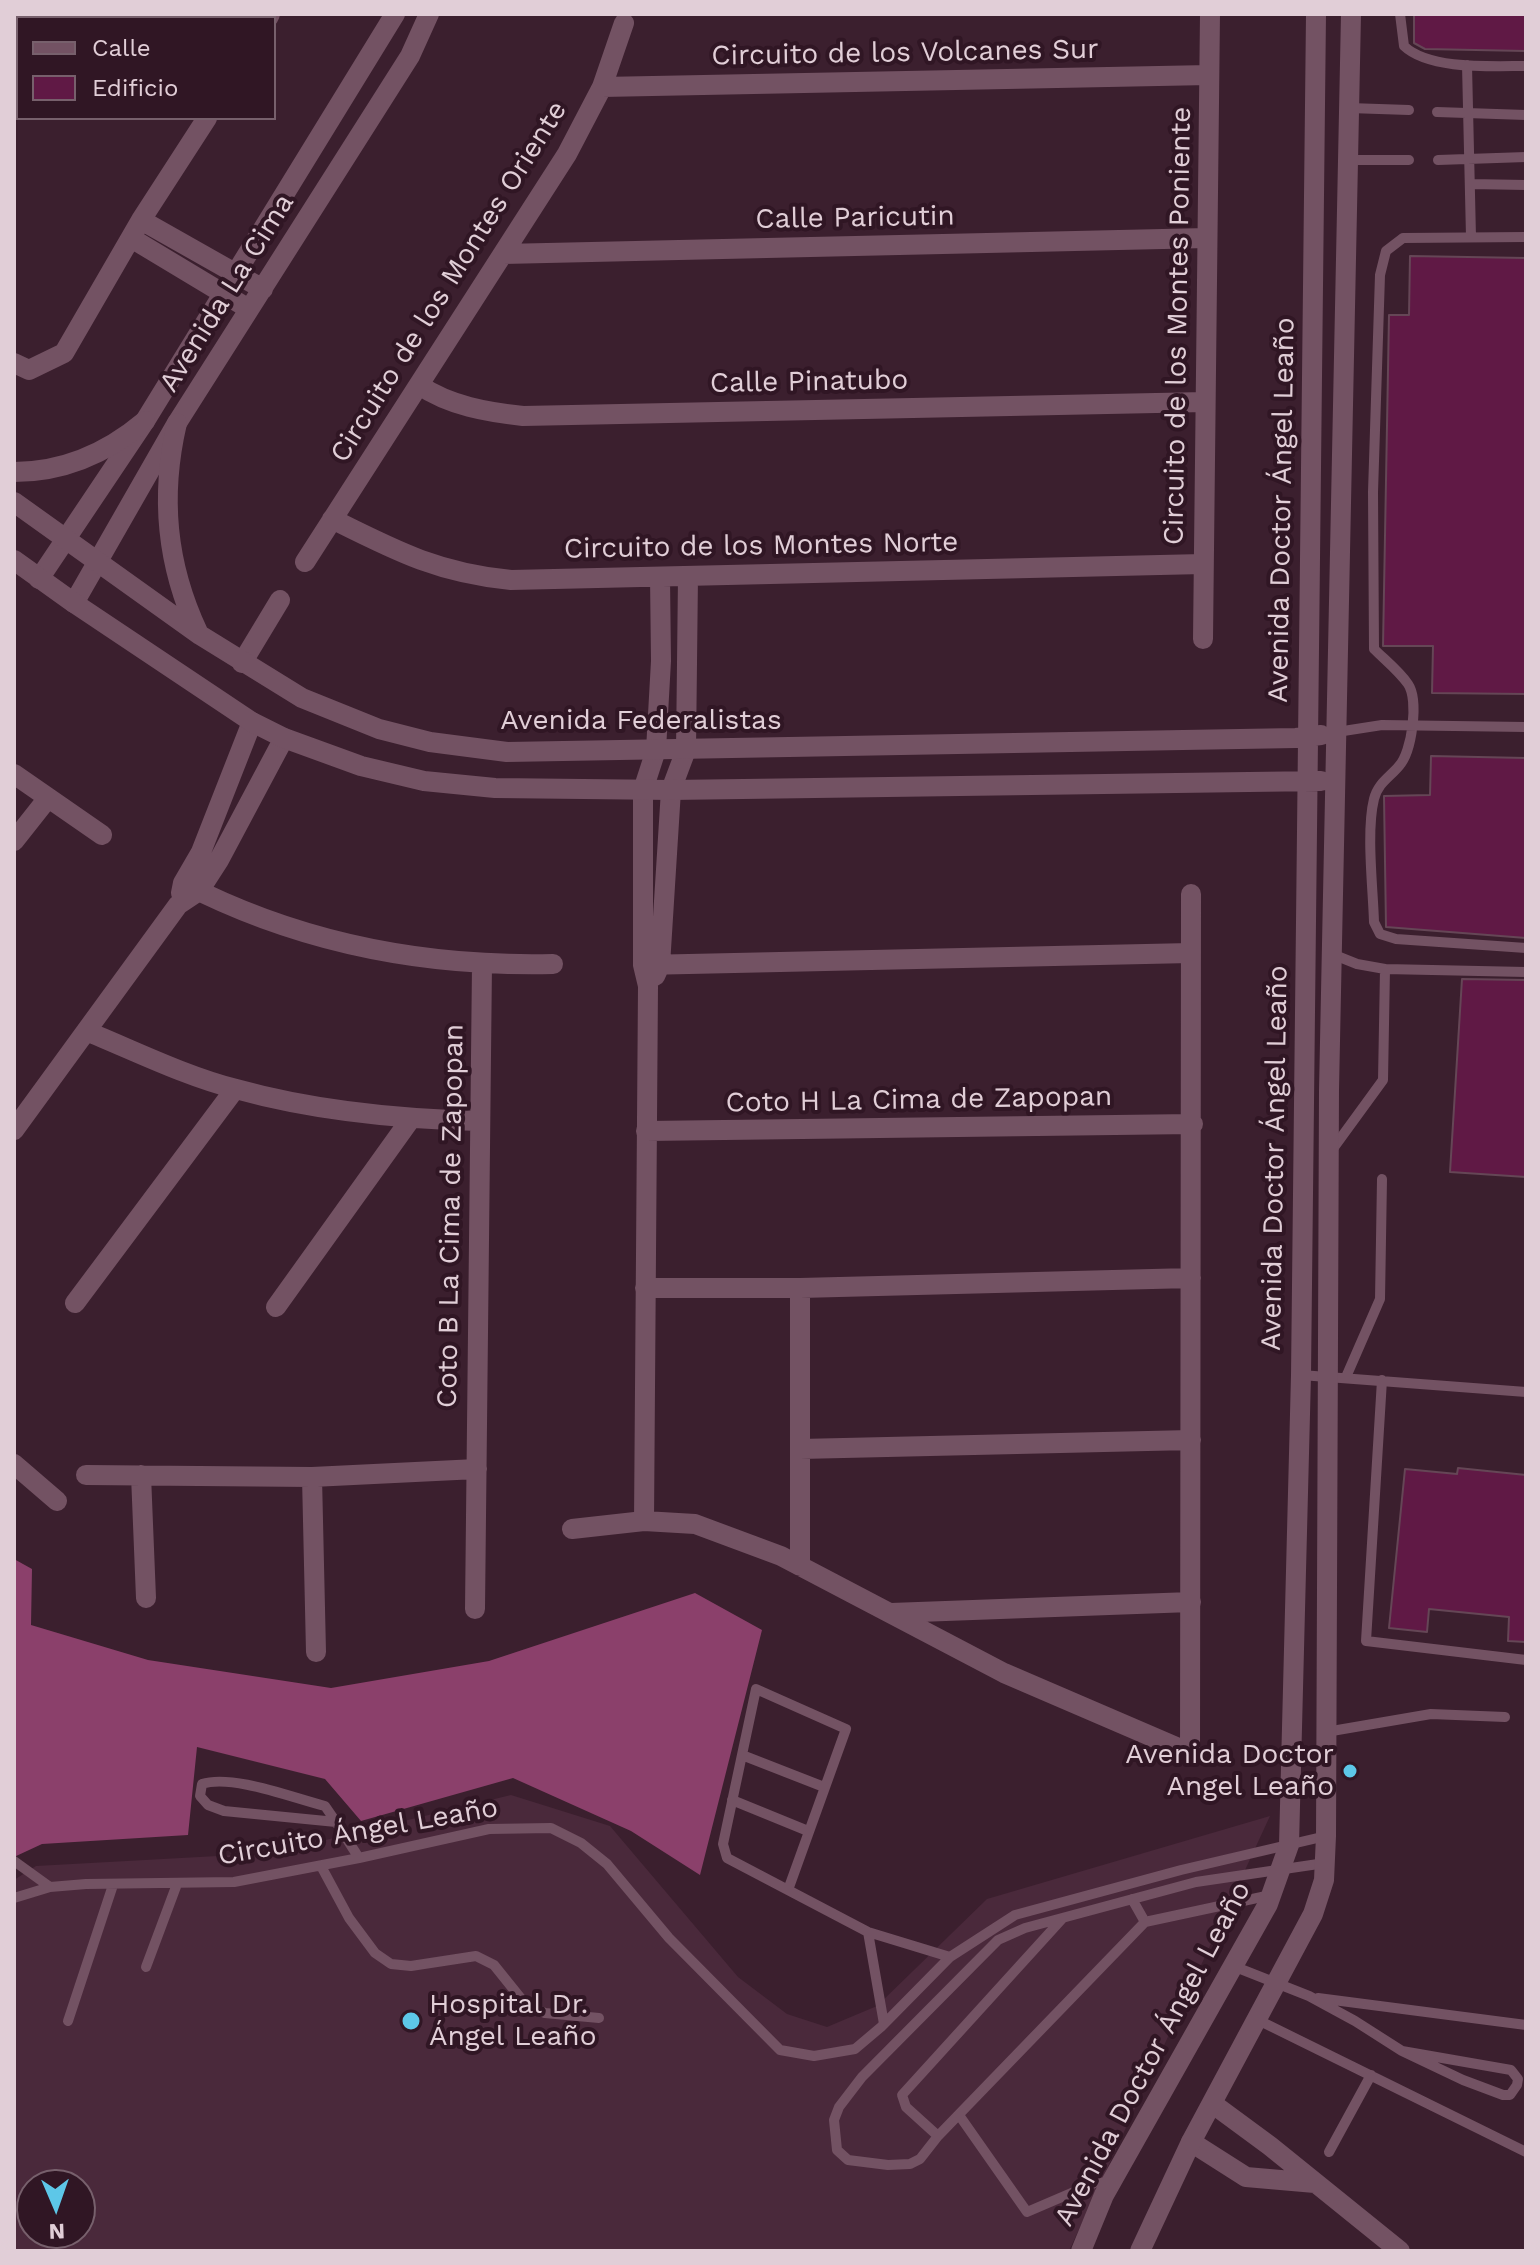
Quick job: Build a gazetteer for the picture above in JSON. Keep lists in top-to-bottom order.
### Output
{
  "streets": {
    "street": [
      "Circuito de los Volcanes Sur",
      "Calle Paricutin",
      "Circuito de los Montes Oriente",
      "Avenida La Cima",
      "Circuito de los Montes Poniente",
      "Calle Pinatubo",
      "Avenida Doctor Ángel Leaño",
      "Circuito de los Montes Norte",
      "Avenida Federalistas",
      "Coto H La Cima de Zapopan",
      "Coto B La Cima de Zapopan"
    ],
    "lane": ["Circuito Ángel Leaño"]
  },
  "crossings": [
    ["Circuito de los Volcanes Sur", "Circuito de los Montes Oriente"],
    ["Circuito de los Volcanes Sur", "Circuito de los Montes Poniente"],
    ["Calle Paricutin", "Circuito de los Montes Oriente"],
    ["Calle Paricutin", "Circuito de los Montes Poniente"],
    ["Circuito de los Montes Oriente", "Calle Pinatubo"],
    ["Circuito de los Montes Oriente", "Circuito de los Montes Norte"],
    ["Avenida La Cima", "Avenida Federalistas"],
    ["Circuito de los Montes Poniente", "Calle Pinatubo"],
    ["Circuito de los Montes Poniente", "Circuito de los Montes Norte"],
    ["Avenida Doctor Ángel Leaño", "Avenida Federalistas"],
    ["Avenida Doctor Ángel Leaño", "Circuito Ángel Leaño"]
  ],
  "places": ["Avenida Doctor Angel Leaño", "Hospital Dr. Ángel Leaño"],
  "legend": ["Calle", "Edificio"],
  "north": "bottom"
}
